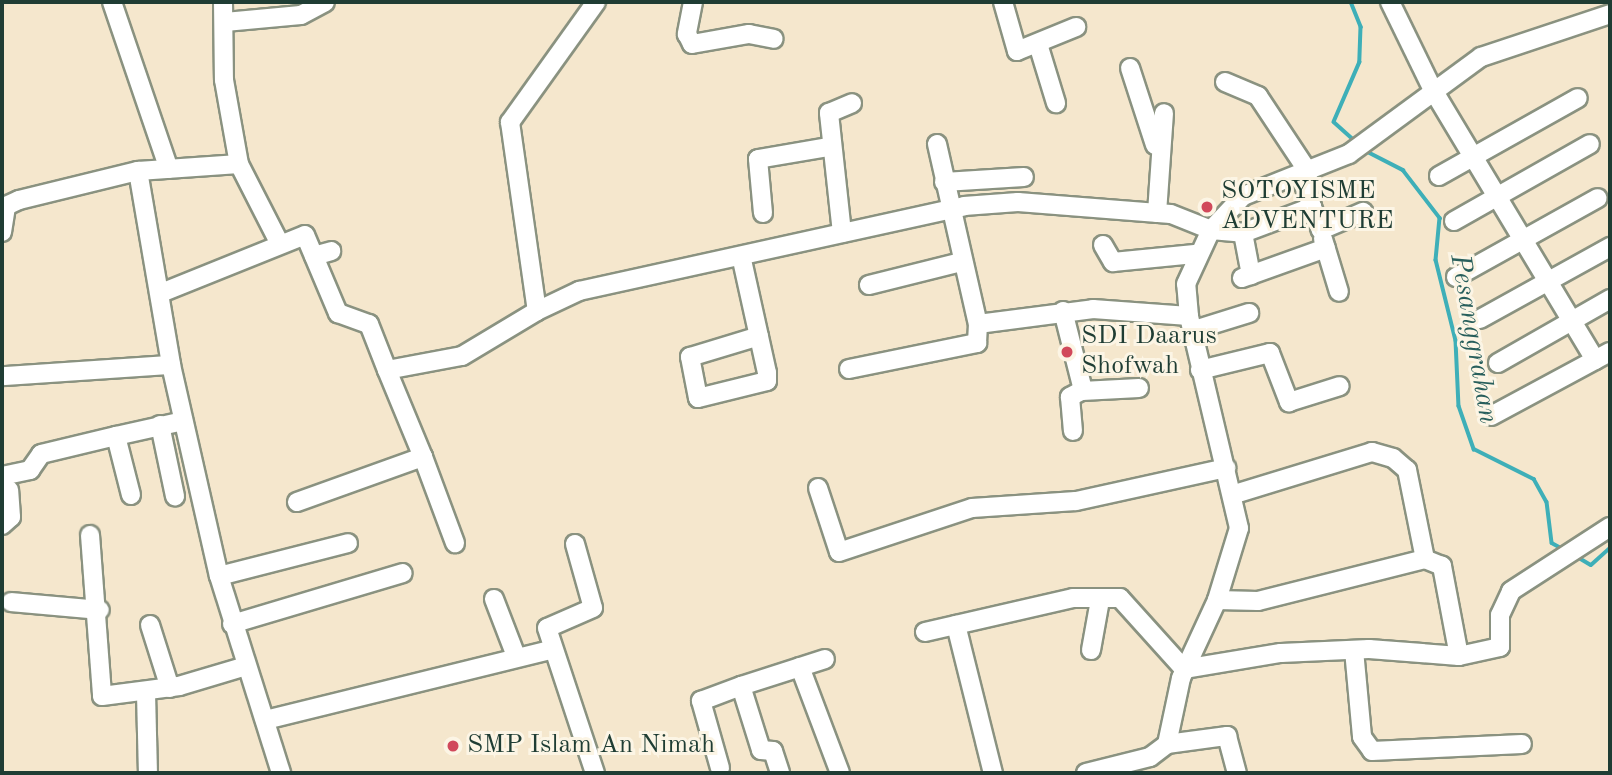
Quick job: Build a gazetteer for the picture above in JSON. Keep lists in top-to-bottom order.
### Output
{
  "water": ["Pesanggrahan"],
  "places": ["SOTOYISME ADVENTURE", "SDI Daarus Shofwah", "SMP Islam An Nimah"]
}
